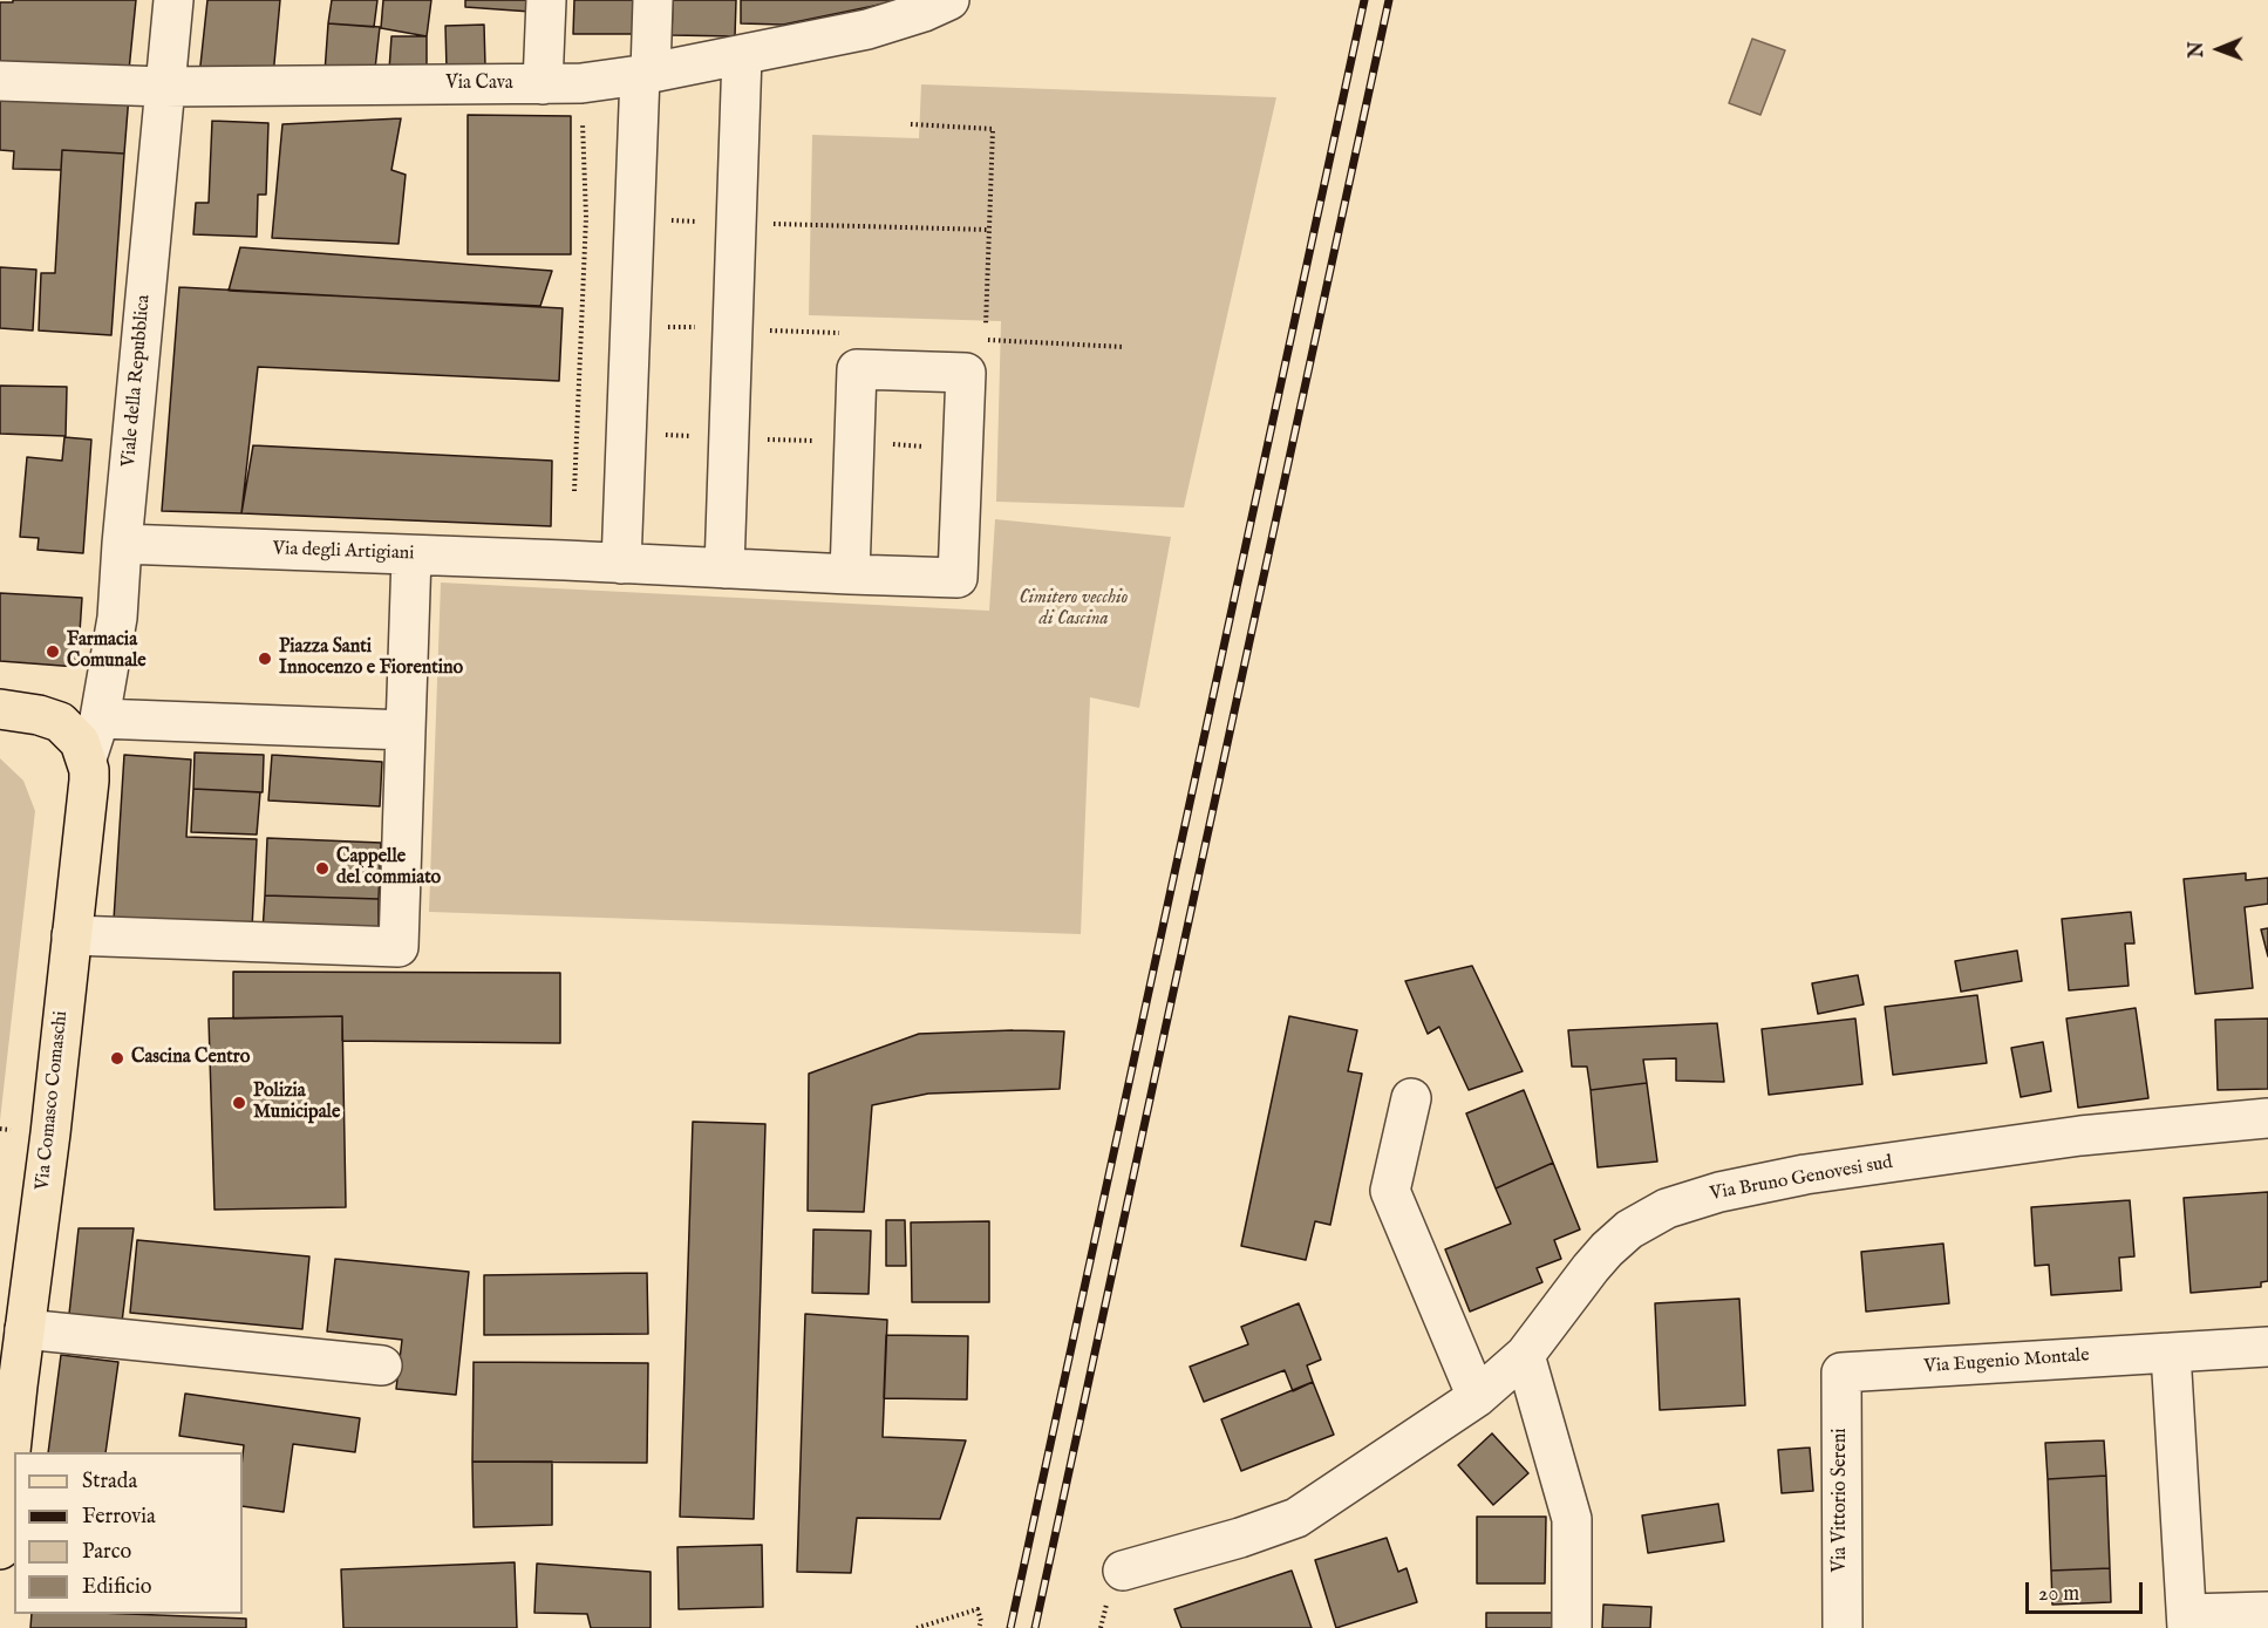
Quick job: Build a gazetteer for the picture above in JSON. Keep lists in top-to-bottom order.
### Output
{
  "streets": {
    "main road": ["Via Comasco Comaschi"],
    "street": [
      "Via Cava",
      "Viale della Repubblica",
      "Via degli Artigiani",
      "Via Bruno Genovesi sud",
      "Via Eugenio Montale",
      "Via Vittorio Sereni"
    ]
  },
  "crossings": [
    ["Via Cava", "Viale della Repubblica"],
    ["Viale della Repubblica", "Via degli Artigiani"],
    ["Viale della Repubblica", "Via Comasco Comaschi"],
    ["Via Eugenio Montale", "Via Vittorio Sereni"]
  ],
  "parks": ["Cimitero vecchio di Cascina"],
  "places": [
    "Farmacia Comunale",
    "Piazza Santi Innocenzo e Fiorentino",
    "Cappelle del commiato",
    "Cascina Centro",
    "Polizia Municipale"
  ],
  "legend": [
    "Strada",
    "Ferrovia",
    "Parco",
    "Edificio"
  ],
  "scale_bar": "20 m",
  "north": "left"
}
